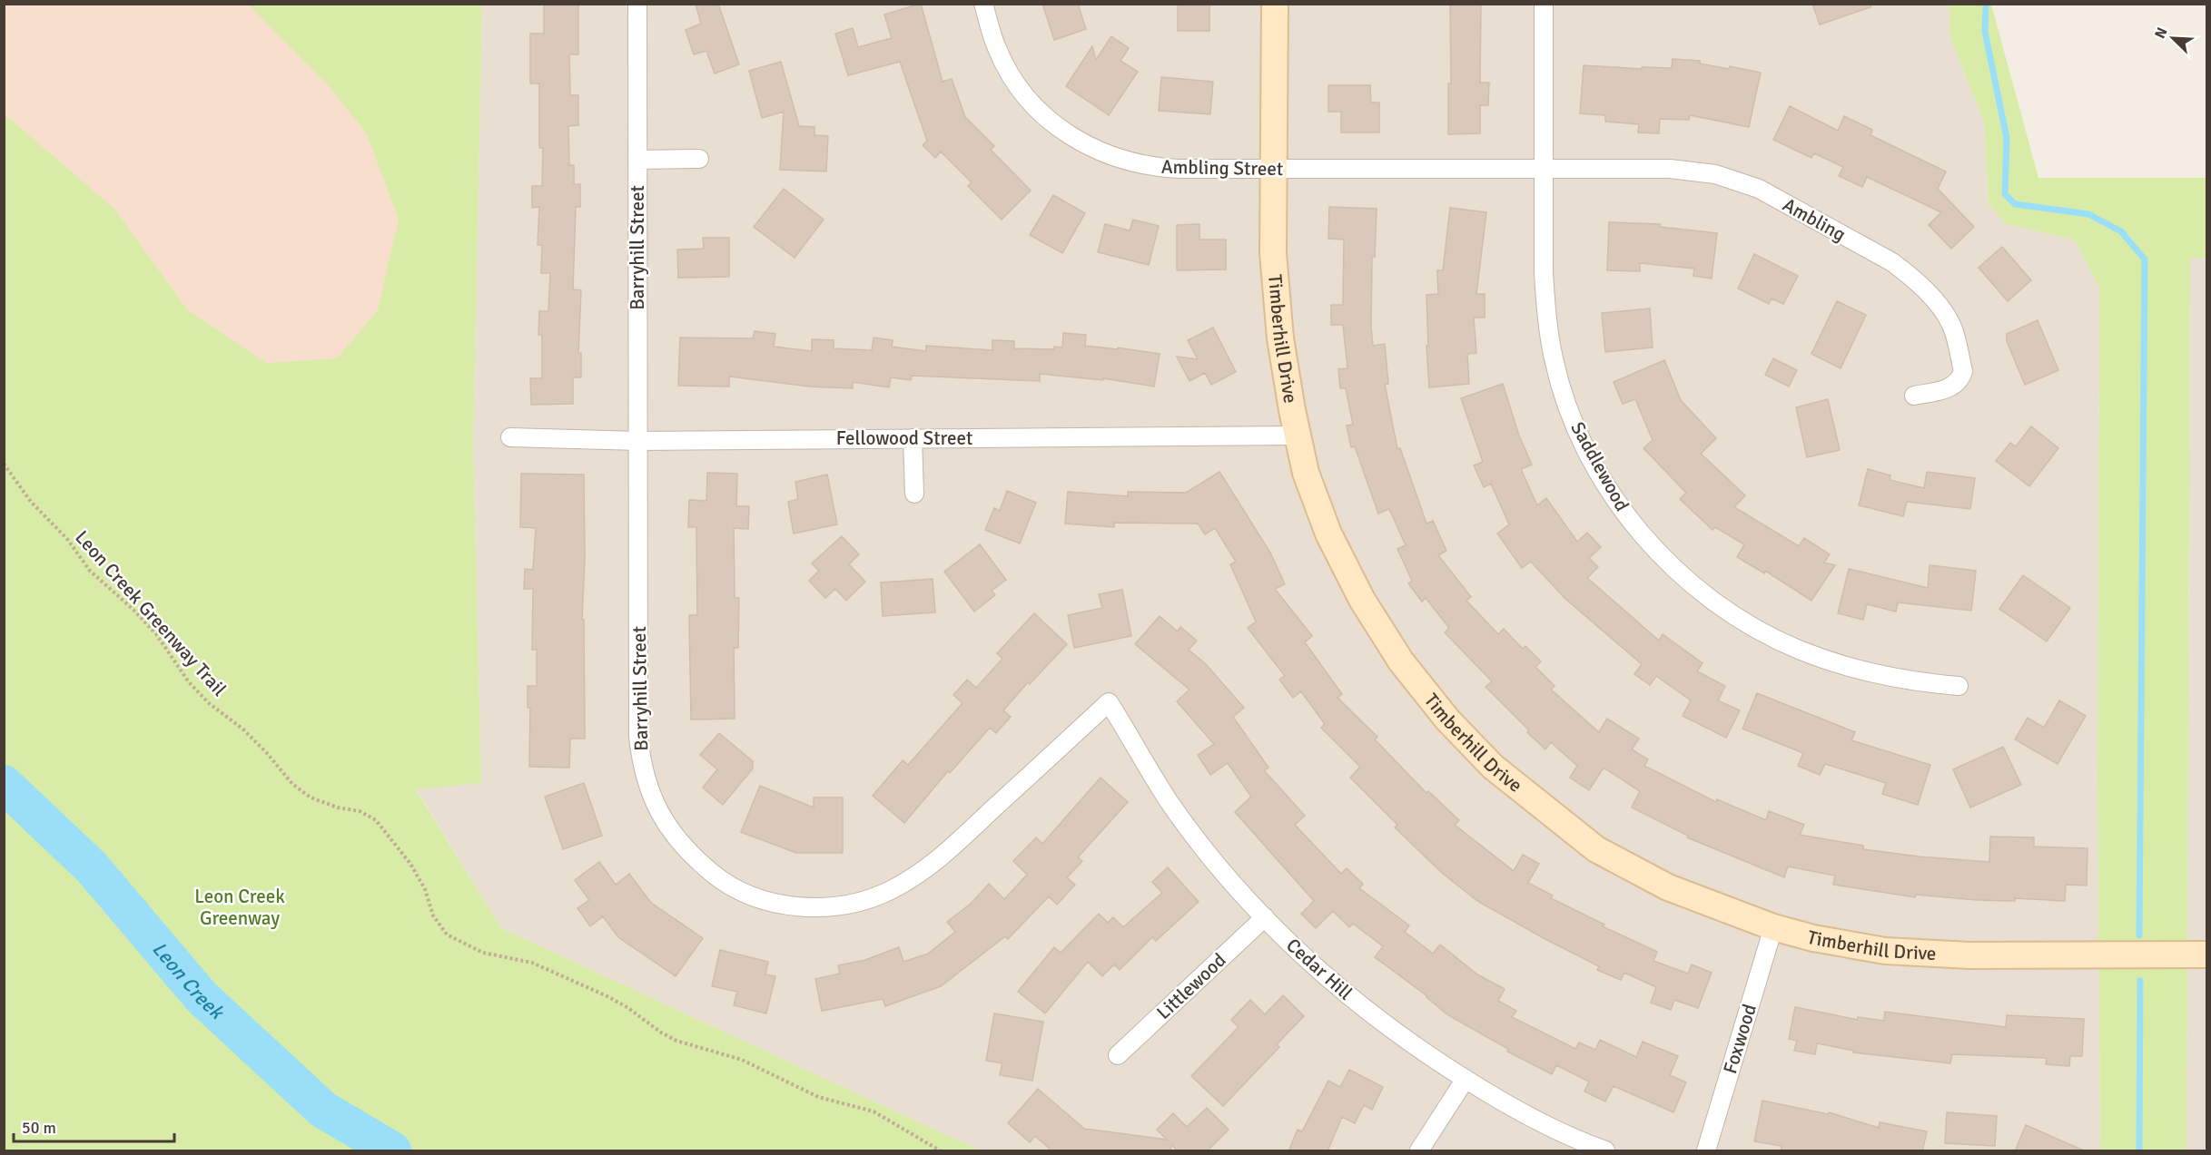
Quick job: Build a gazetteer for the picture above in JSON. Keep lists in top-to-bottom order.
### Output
{
  "streets": {
    "street": [
      "Ambling Street",
      "Ambling",
      "Barryhill Street",
      "Timberhill Drive",
      "Fellowood Street",
      "Saddlewood",
      "Cedar Hill",
      "Littlewood",
      "Foxwood"
    ],
    "path": ["Leon Creek Greenway Trail"]
  },
  "crossings": [
    ["Ambling Street", "Ambling"],
    ["Ambling Street", "Timberhill Drive"],
    ["Ambling Street", "Saddlewood"],
    ["Ambling", "Saddlewood"],
    ["Barryhill Street", "Fellowood Street"],
    ["Barryhill Street", "Cedar Hill"],
    ["Timberhill Drive", "Fellowood Street"],
    ["Timberhill Drive", "Foxwood"],
    ["Cedar Hill", "Littlewood"]
  ],
  "water": ["Leon Creek"],
  "parks": ["Leon Creek Greenway"],
  "scale_bar": "50 m",
  "north": "top left"
}
